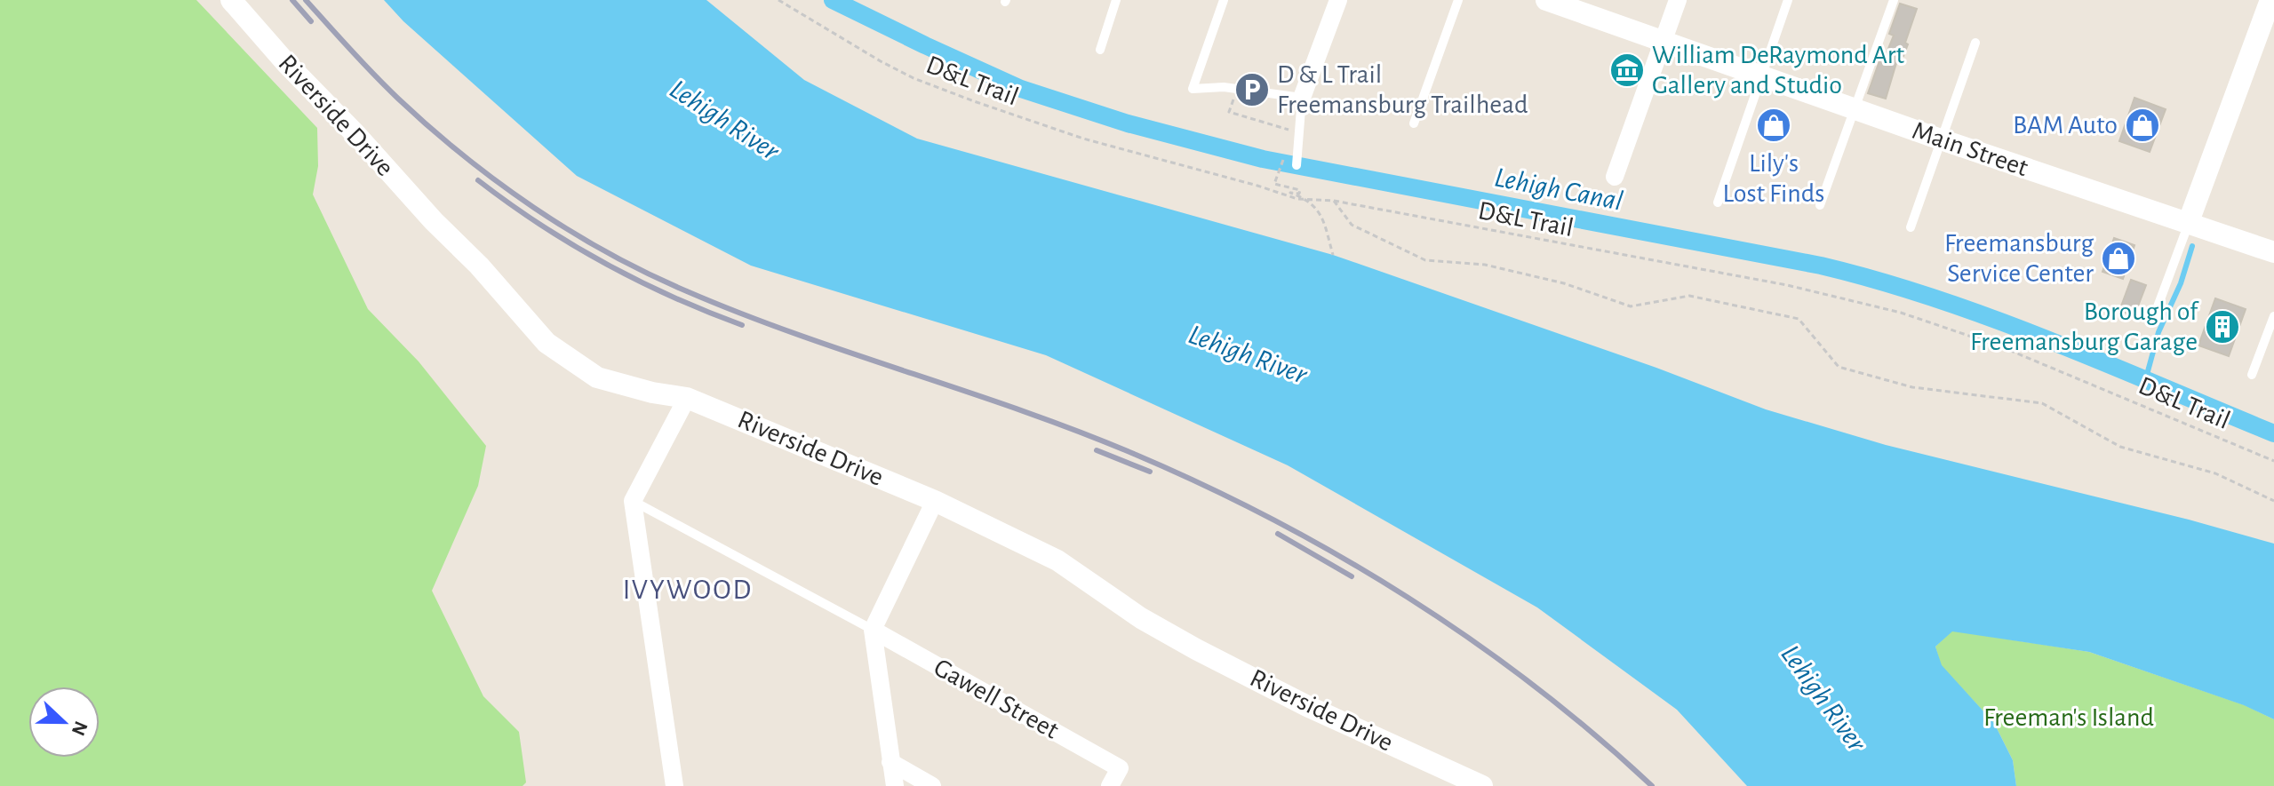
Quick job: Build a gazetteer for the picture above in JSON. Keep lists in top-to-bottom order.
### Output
{
  "streets": {
    "street": ["Riverside Drive", "Main Street", "Gawell Street"],
    "path": ["D&L Trail"]
  },
  "districts": ["IVYWOOD"],
  "water": ["Lehigh River", "Lehigh Canal"],
  "parks": ["Freeman's Island"],
  "places": {
    "museum": ["William DeRaymond Art Gallery and Studio"],
    "parking": ["D & L Trail Freemansburg Trailhead"],
    "shop": ["Lily's Lost Finds", "BAM Auto", "Freemansburg Service Center"],
    "building": ["Borough of Freemansburg Garage"]
  },
  "north": "right"
}
